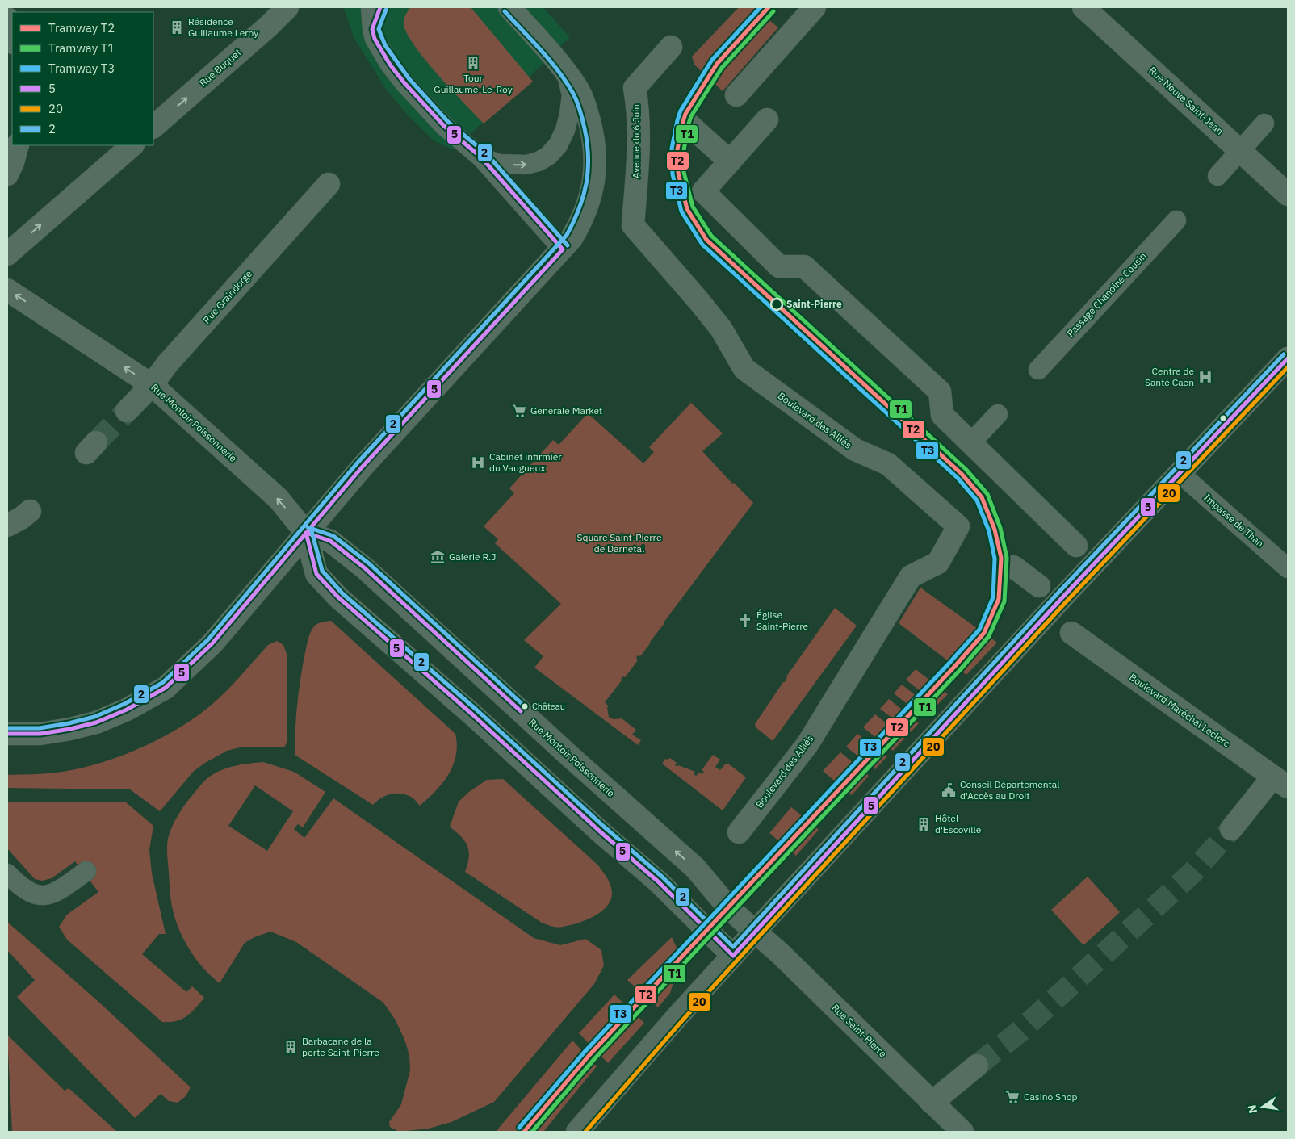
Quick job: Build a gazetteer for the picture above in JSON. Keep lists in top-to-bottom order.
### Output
{
  "streets": {
    "street": [
      "Rue Buquet",
      "Rue Neuve Saint-Jean",
      "Avenue du 6 Juin",
      "Rue Graindorge",
      "Boulevard des Alliés",
      "Rue Montoir Poissonnerie",
      "Boulevard Maréchal Leclerc",
      "Rue Saint-Pierre"
    ],
    "lane": ["Passage Chanoine Cousin", "Impasse de Than"]
  },
  "crossings": [
    ["Avenue du 6 Juin", "Boulevard des Alliés"],
    ["Rue Graindorge", "Rue Montoir Poissonnerie"],
    ["Rue Montoir Poissonnerie", "Rue Saint-Pierre"]
  ],
  "one_way": ["Rue Buquet"],
  "parks": ["Square Saint-Pierre de Darnetal"],
  "places": {
    "building": [
      "Résidence Guillaume Leroy",
      "Tour Guillaume-Le-Roy",
      "Hôtel d'Escoville",
      "Barbacane de la porte Saint-Pierre"
    ],
    "other": ["Saint-Pierre", "Château"],
    "hospital": ["Centre de Santé Caen", "Cabinet infirmier du Vaugueux"],
    "supermarket": ["Generale Market", "Casino Shop"],
    "museum": ["Galerie R.J"],
    "church": ["Église Saint-Pierre"],
    "public building": ["Conseil Départemental d'Accès au Droit"]
  },
  "lines": [
    "tram line T2",
    "tram line T3",
    "transit line 5",
    "transit line 2",
    "tram line T1",
    "transit line 20"
  ],
  "legend": [
    "Tramway T2",
    "Tramway T1",
    "Tramway T3",
    "5",
    "20",
    "2"
  ],
  "north": "left"
}
